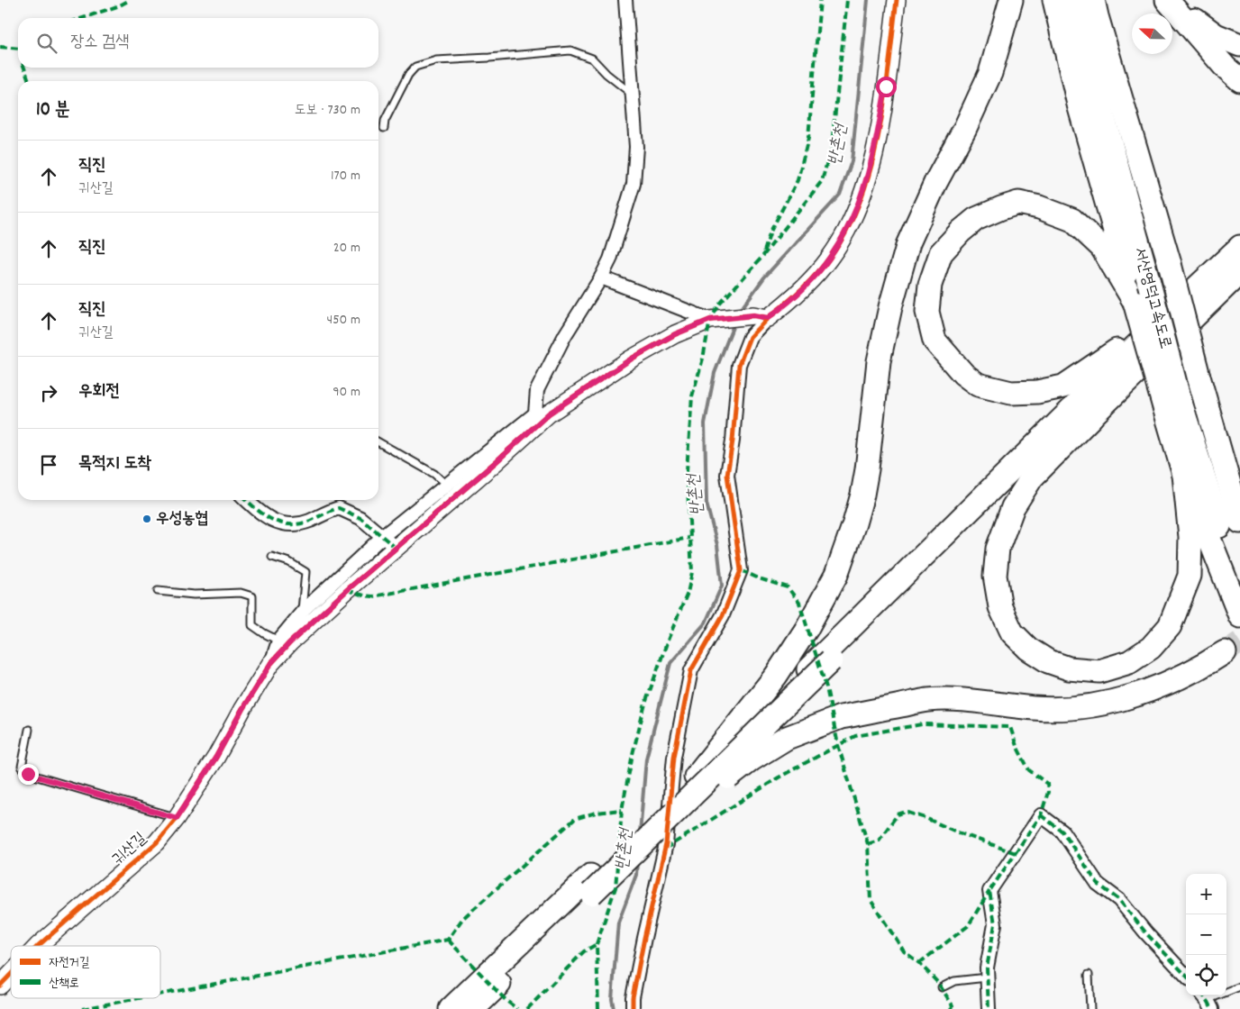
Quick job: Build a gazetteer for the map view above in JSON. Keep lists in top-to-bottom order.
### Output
{
  "streets": {
    "highway": ["서산영덕고속도로"],
    "street": ["귀산길"]
  },
  "water": ["반촌천"],
  "places": ["우성농협"],
  "legend": ["자전거길", "산책로"],
  "north": "left",
  "page": {
    "search": "장소 검색",
    "heading": ["10 분", "도보 · 730 m"],
    "list": [
      ["직진", "귀산길", "170 m"],
      ["직진", "20 m"],
      ["직진", "귀산길", "450 m"],
      ["우회전", "90 m"],
      "목적지 도착"
    ],
    "map_buttons": ["+", "−"]
  }
}
